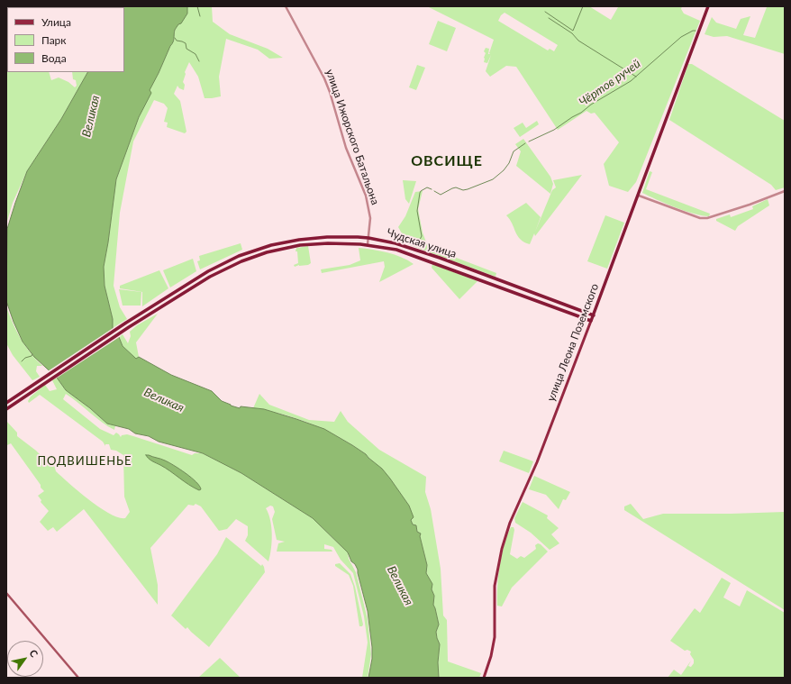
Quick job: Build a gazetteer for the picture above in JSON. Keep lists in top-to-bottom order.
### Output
{
  "streets": {
    "highway": ["Чудская улица", "улица Леона Поземского"],
    "street": ["улица Ижорского Батальона"]
  },
  "crossings": [
    ["улица Ижорского Батальона", "Чудская улица"],
    ["Чудская улица", "улица Леона Поземского"]
  ],
  "districts": ["ОВСИЩЕ", "ПОДВИШЕНЬЕ"],
  "water": ["Чёртов ручей", "Великая"],
  "legend": ["Улица", "Парк", "Вода"],
  "north": "top right"
}
